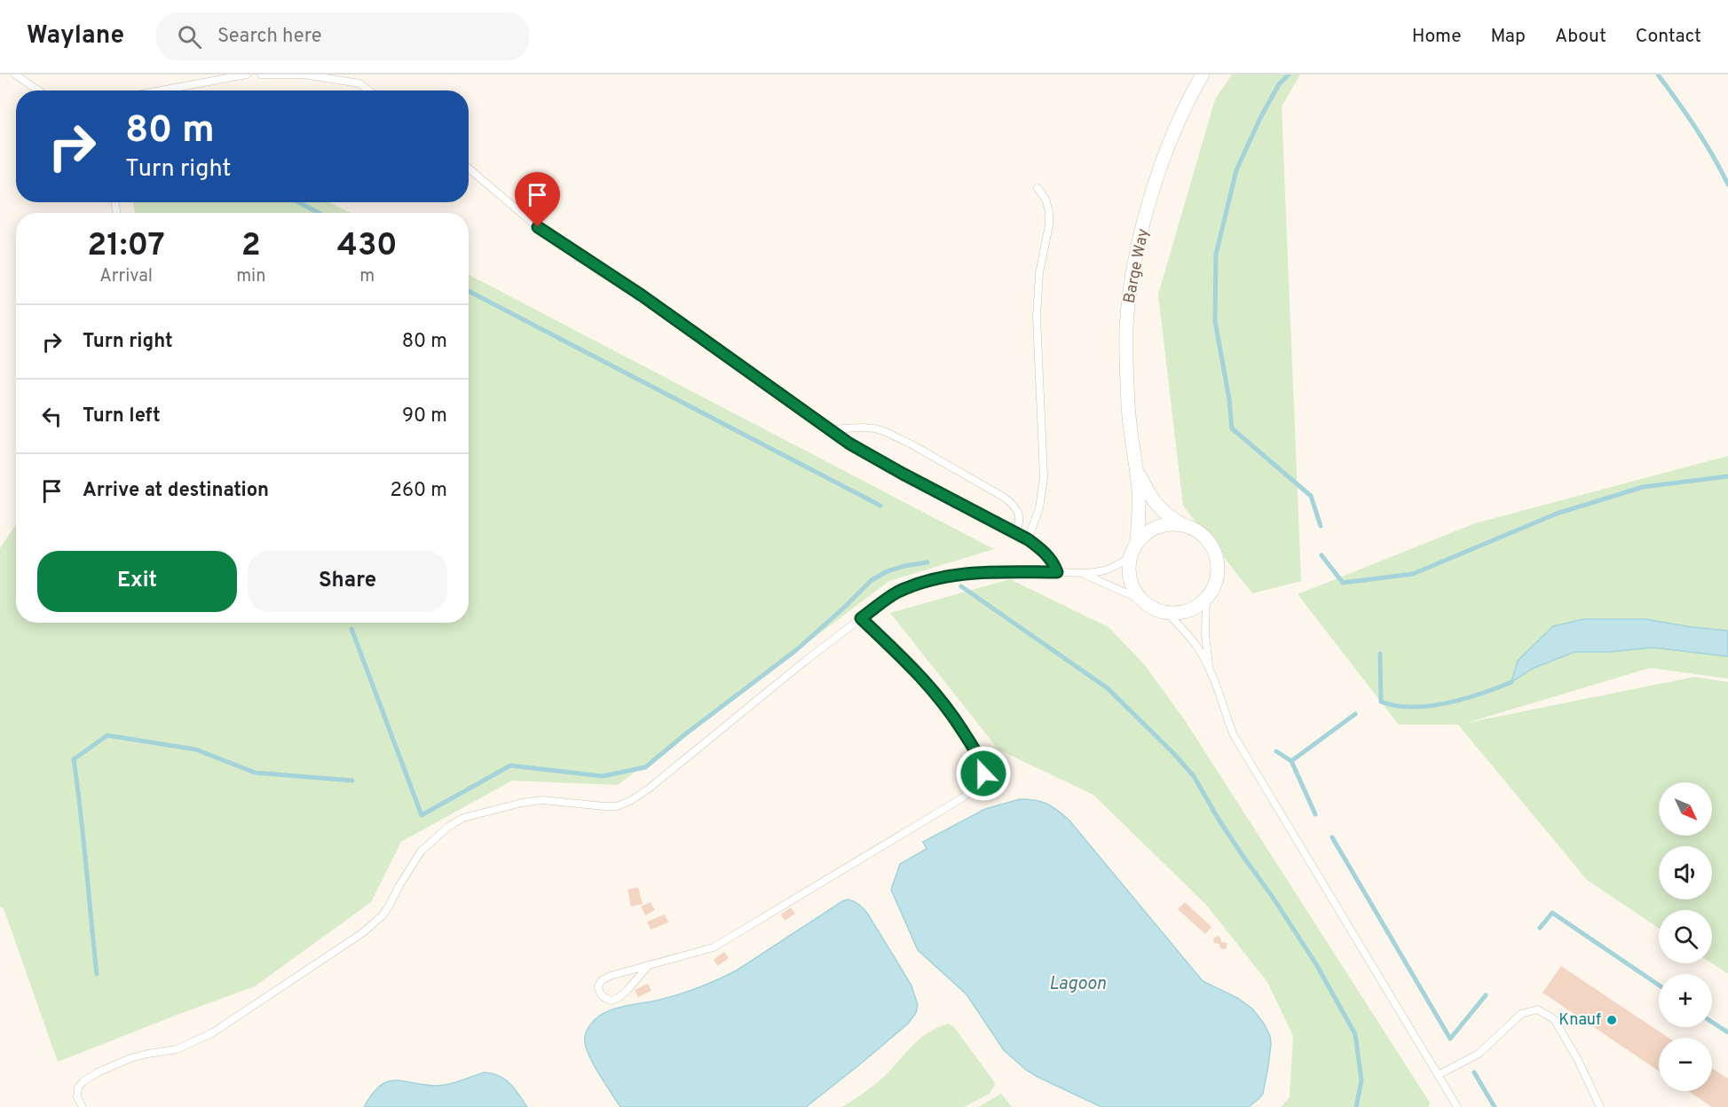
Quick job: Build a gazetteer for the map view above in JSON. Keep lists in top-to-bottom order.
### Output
{
  "streets": {
    "street": ["Barge Way"]
  },
  "water": ["Lagoon"],
  "places": ["Knauf"],
  "north": "bottom right",
  "page": {
    "header": "Waylane",
    "search": "Search here",
    "nav": [
      "Home",
      "Map",
      "About",
      "Contact"
    ],
    "turn": ["80 m", "Turn right"],
    "eta": [
      "21:07",
      "Arrival",
      "2",
      "min",
      "430",
      "m"
    ],
    "list": [
      {
        "name": "Turn right",
        "value": "80 m"
      },
      {
        "name": "Turn left",
        "value": "90 m"
      },
      {
        "name": "Arrive at destination",
        "value": "260 m"
      }
    ],
    "buttons": ["Exit", "Share"],
    "map_buttons": ["+", "−"]
  }
}
